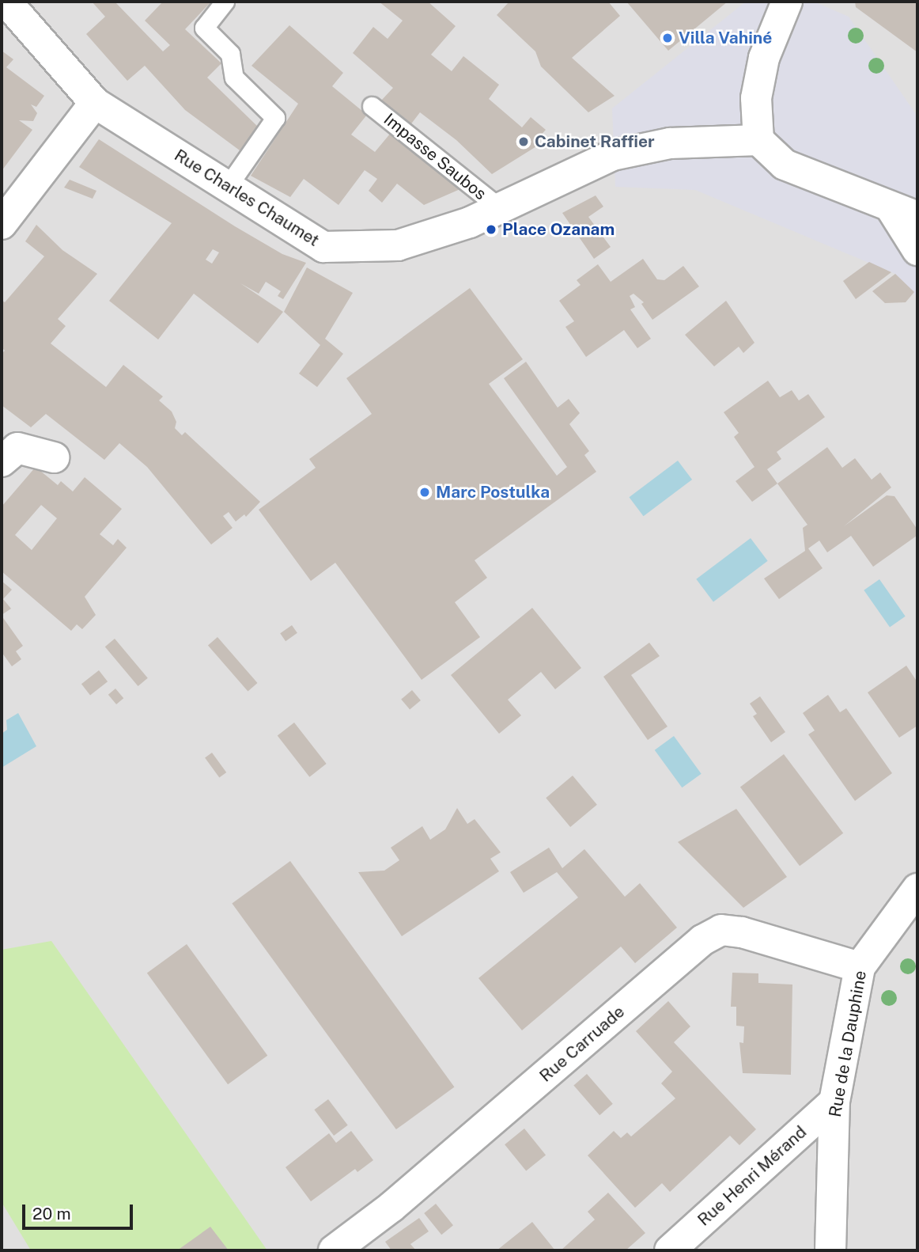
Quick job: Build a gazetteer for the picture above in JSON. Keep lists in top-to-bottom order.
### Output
{
  "streets": {
    "street": [
      "Rue Charles Chaumet",
      "Rue Carruade",
      "Rue de la Dauphine",
      "Rue Henri Mérand"
    ],
    "lane": ["Impasse Saubos"]
  },
  "crossings": [
    ["Impasse Saubos", "Rue Charles Chaumet"],
    ["Rue Carruade", "Rue de la Dauphine"],
    ["Rue de la Dauphine", "Rue Henri Mérand"]
  ],
  "places": [
    "Villa Vahiné",
    "Cabinet Raffier",
    "Place Ozanam",
    "Marc Postulka"
  ],
  "scale_bar": "20 m"
}
